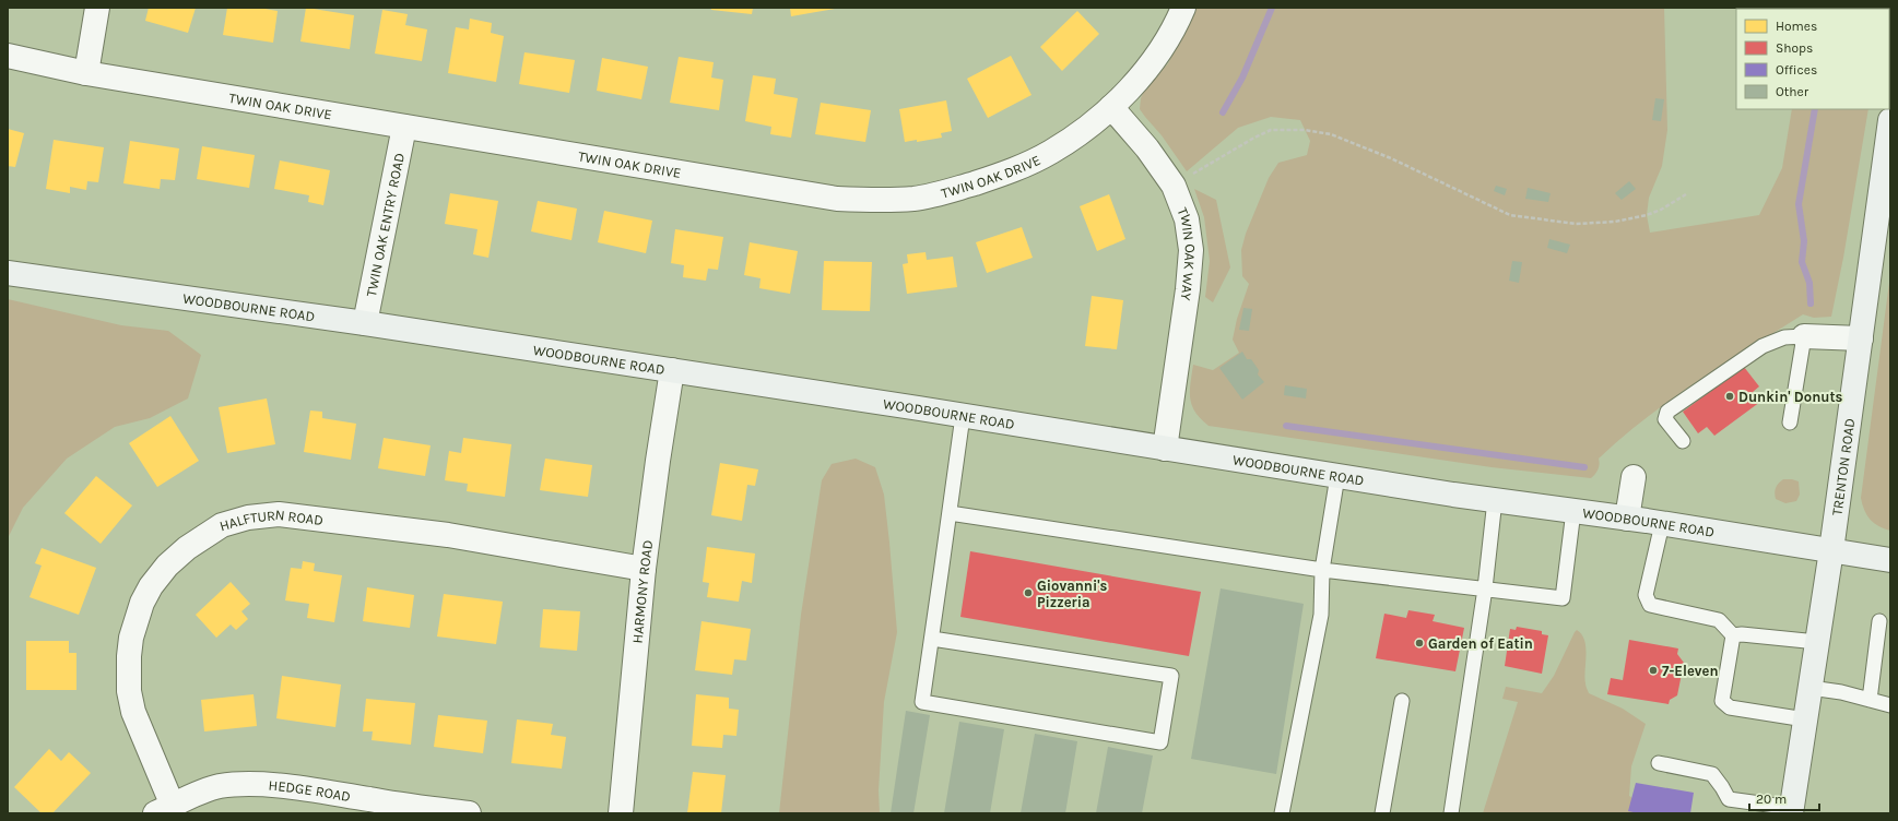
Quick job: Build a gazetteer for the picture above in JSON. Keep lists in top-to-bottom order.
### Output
{
  "streets": {
    "main road": ["WOODBOURNE ROAD", "TRENTON ROAD"],
    "street": [
      "TWIN OAK DRIVE",
      "TWIN OAK ENTRY ROAD",
      "TWIN OAK WAY",
      "HALFTURN ROAD",
      "HARMONY ROAD",
      "HEDGE ROAD"
    ]
  },
  "crossings": [
    ["TWIN OAK DRIVE", "TWIN OAK ENTRY ROAD"],
    ["TWIN OAK DRIVE", "TWIN OAK WAY"],
    ["TWIN OAK ENTRY ROAD", "WOODBOURNE ROAD"],
    ["TWIN OAK WAY", "WOODBOURNE ROAD"],
    ["WOODBOURNE ROAD", "TRENTON ROAD"],
    ["WOODBOURNE ROAD", "HARMONY ROAD"],
    ["HALFTURN ROAD", "HARMONY ROAD"],
    ["HALFTURN ROAD", "HEDGE ROAD"]
  ],
  "places": [
    "Dunkin' Donuts",
    "Giovanni's Pizzeria",
    "Garden of Eatin",
    "7-Eleven"
  ],
  "legend": [
    "Homes",
    "Shops",
    "Offices",
    "Other"
  ],
  "scale_bar": "20 m"
}
